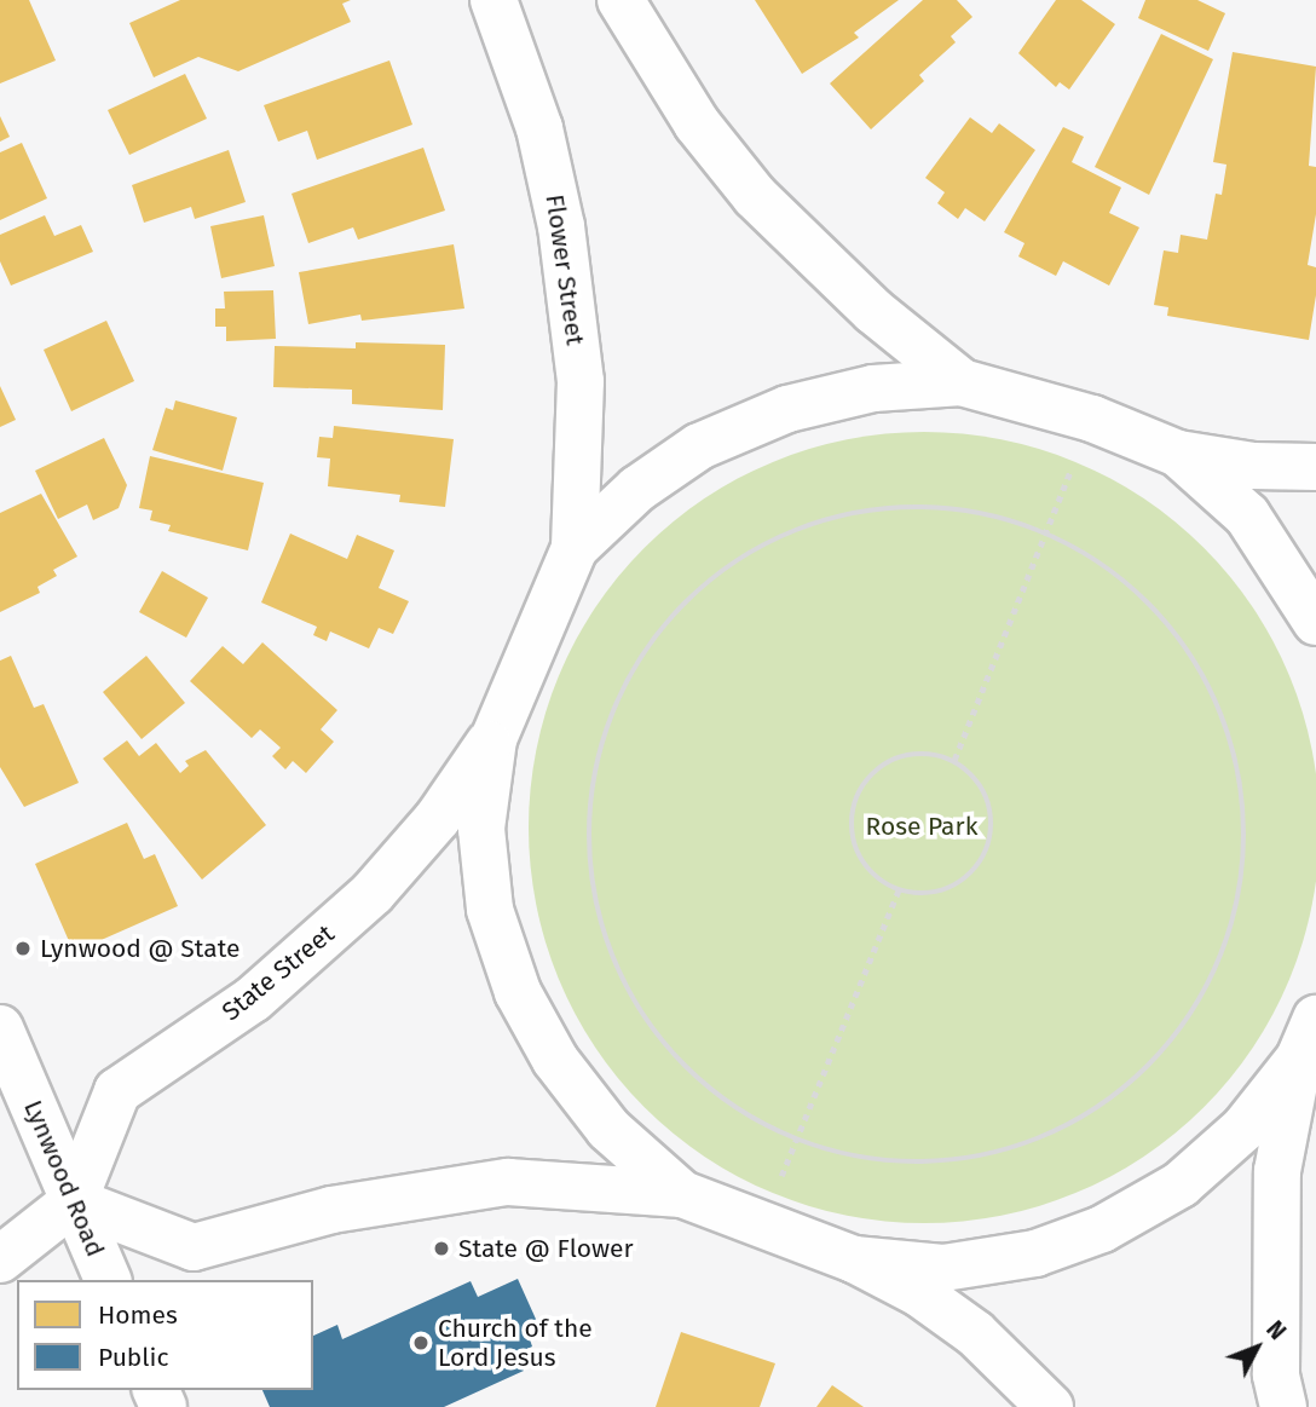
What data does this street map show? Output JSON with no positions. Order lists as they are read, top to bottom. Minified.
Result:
{"streets":{"main road":["Flower Street","State Street","Lynwood Road"]},"crossings":[["State Street","Lynwood Road"]],"parks":["Rose Park"],"places":["Lynwood @ State","State @ Flower","Church of the Lord Jesus"],"legend":["Homes","Public"],"north":"top right"}
